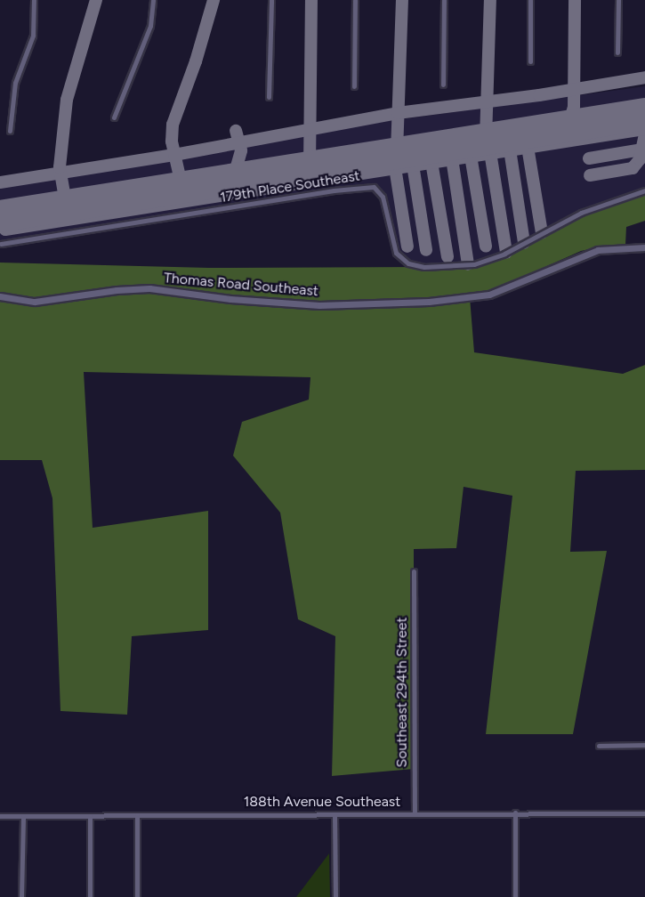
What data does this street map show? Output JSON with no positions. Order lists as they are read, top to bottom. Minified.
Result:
{"streets":{"street":["179th Place Southeast","Thomas Road Southeast","Southeast 294th Street","188th Avenue Southeast"]},"crossings":[["Southeast 294th Street","188th Avenue Southeast"]]}
